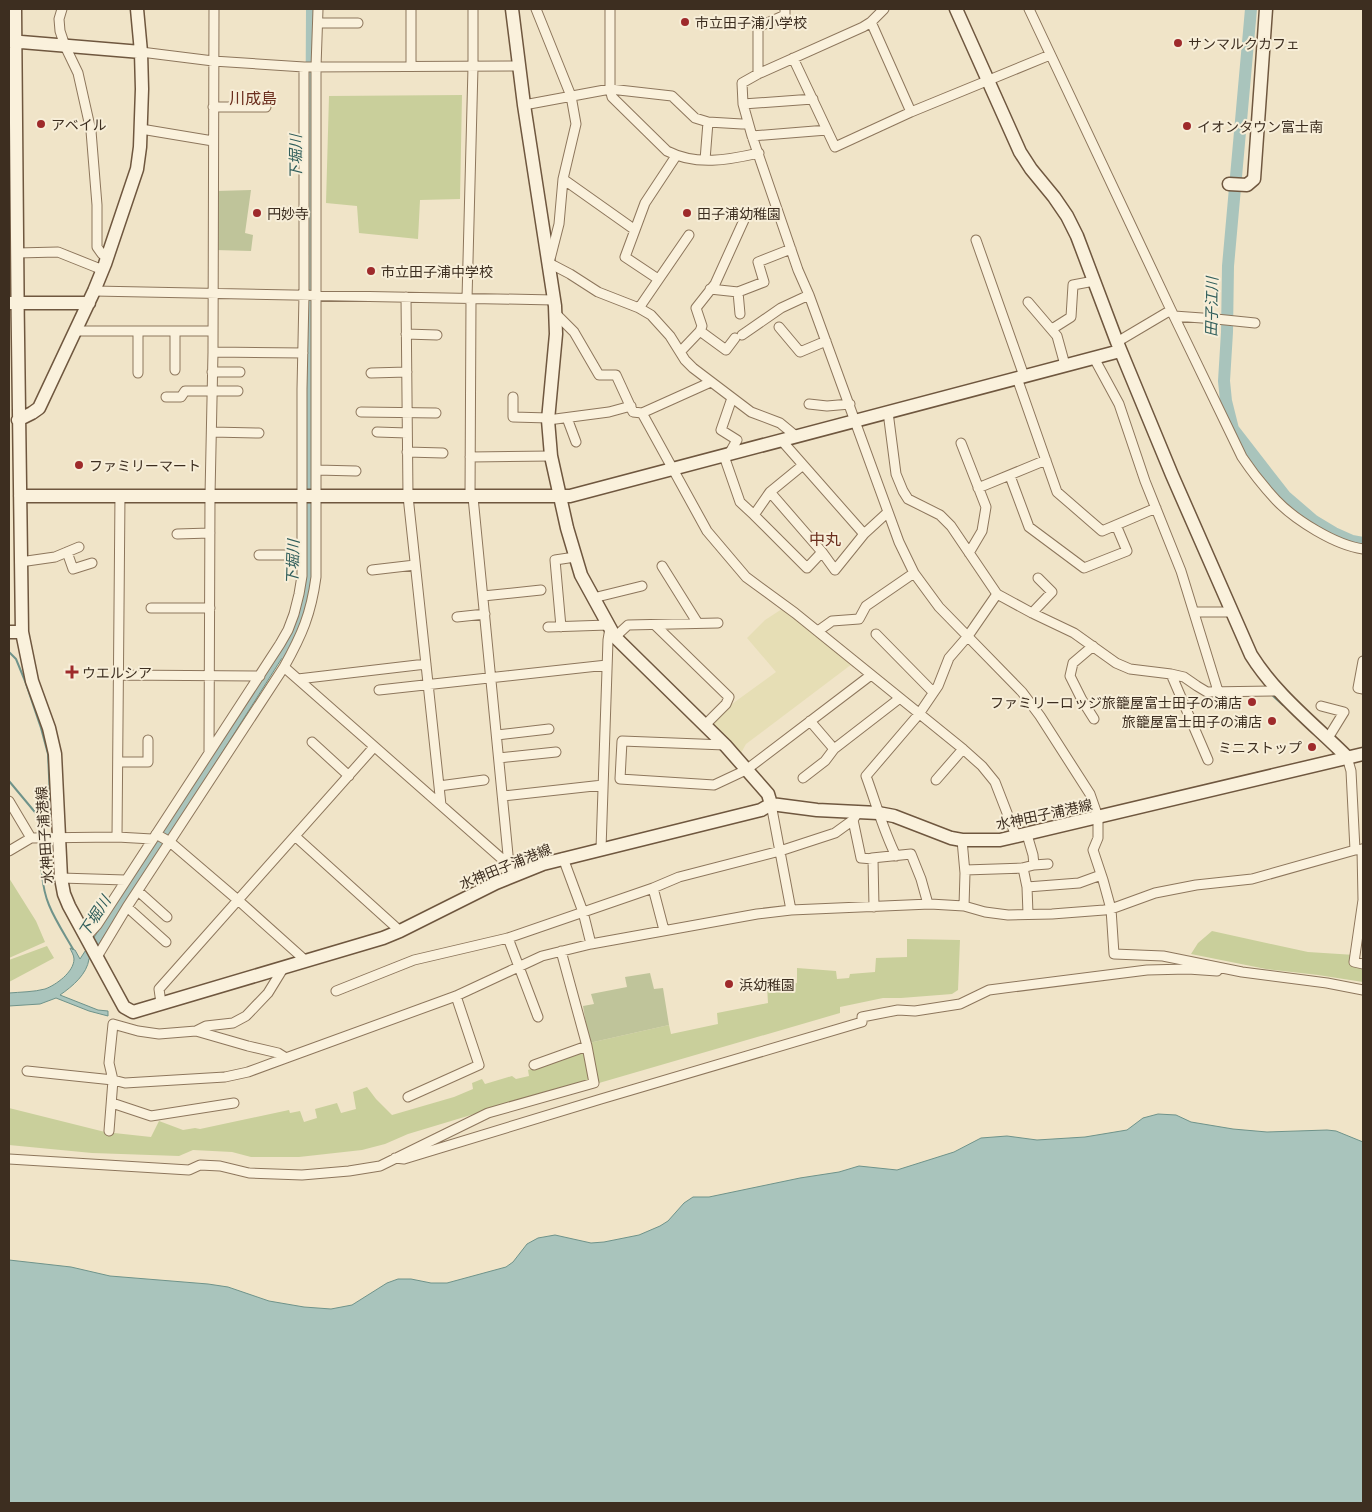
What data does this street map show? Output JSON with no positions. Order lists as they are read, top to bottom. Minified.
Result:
{"streets":{"street":["水神田子浦港線"]},"districts":["川成島","中丸"],"water":["下堀川","田子江川"],"places":{"other":["市立田子浦小学校","サンマルクカフェ","アベイル","イオンタウン富士南","円妙寺","田子浦幼稚園","市立田子浦中学校","ファミリーマート","ファミリーロッジ旅籠屋富士田子の浦店","旅籠屋富士田子の浦店","ミニストップ","浜幼稚園"],"health":["ウエルシア"]}}
